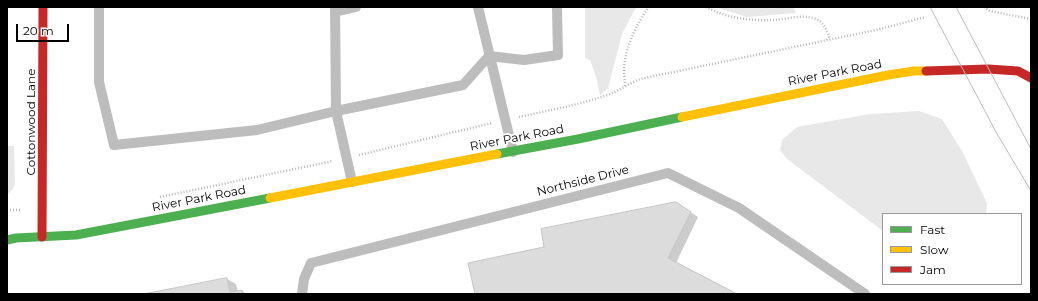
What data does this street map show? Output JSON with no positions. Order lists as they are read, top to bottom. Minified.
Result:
{"streets":{"street":["River Park Road","Cottonwood Lane"],"lane":["Northside Drive"]},"crossings":[["River Park Road","Cottonwood Lane"]],"legend":["Fast","Slow","Jam"],"scale_bar":"20 m"}
